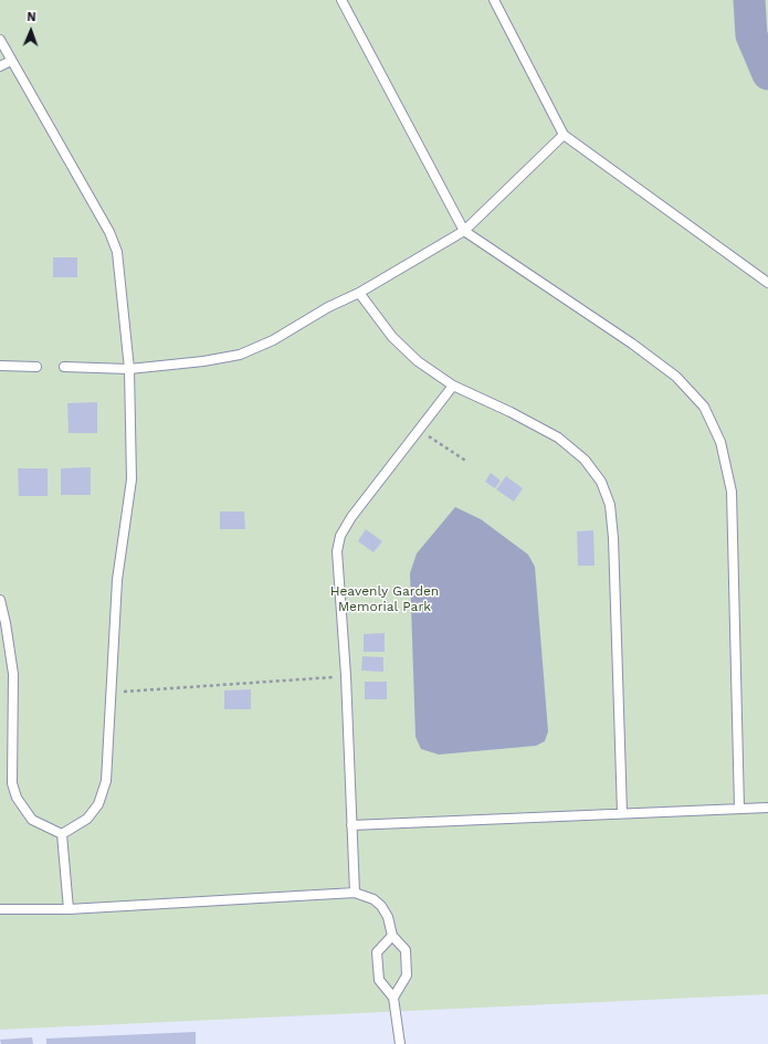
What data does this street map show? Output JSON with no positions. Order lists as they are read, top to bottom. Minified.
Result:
{"parks":["Heavenly Garden Memorial Park"],"north":"top"}
